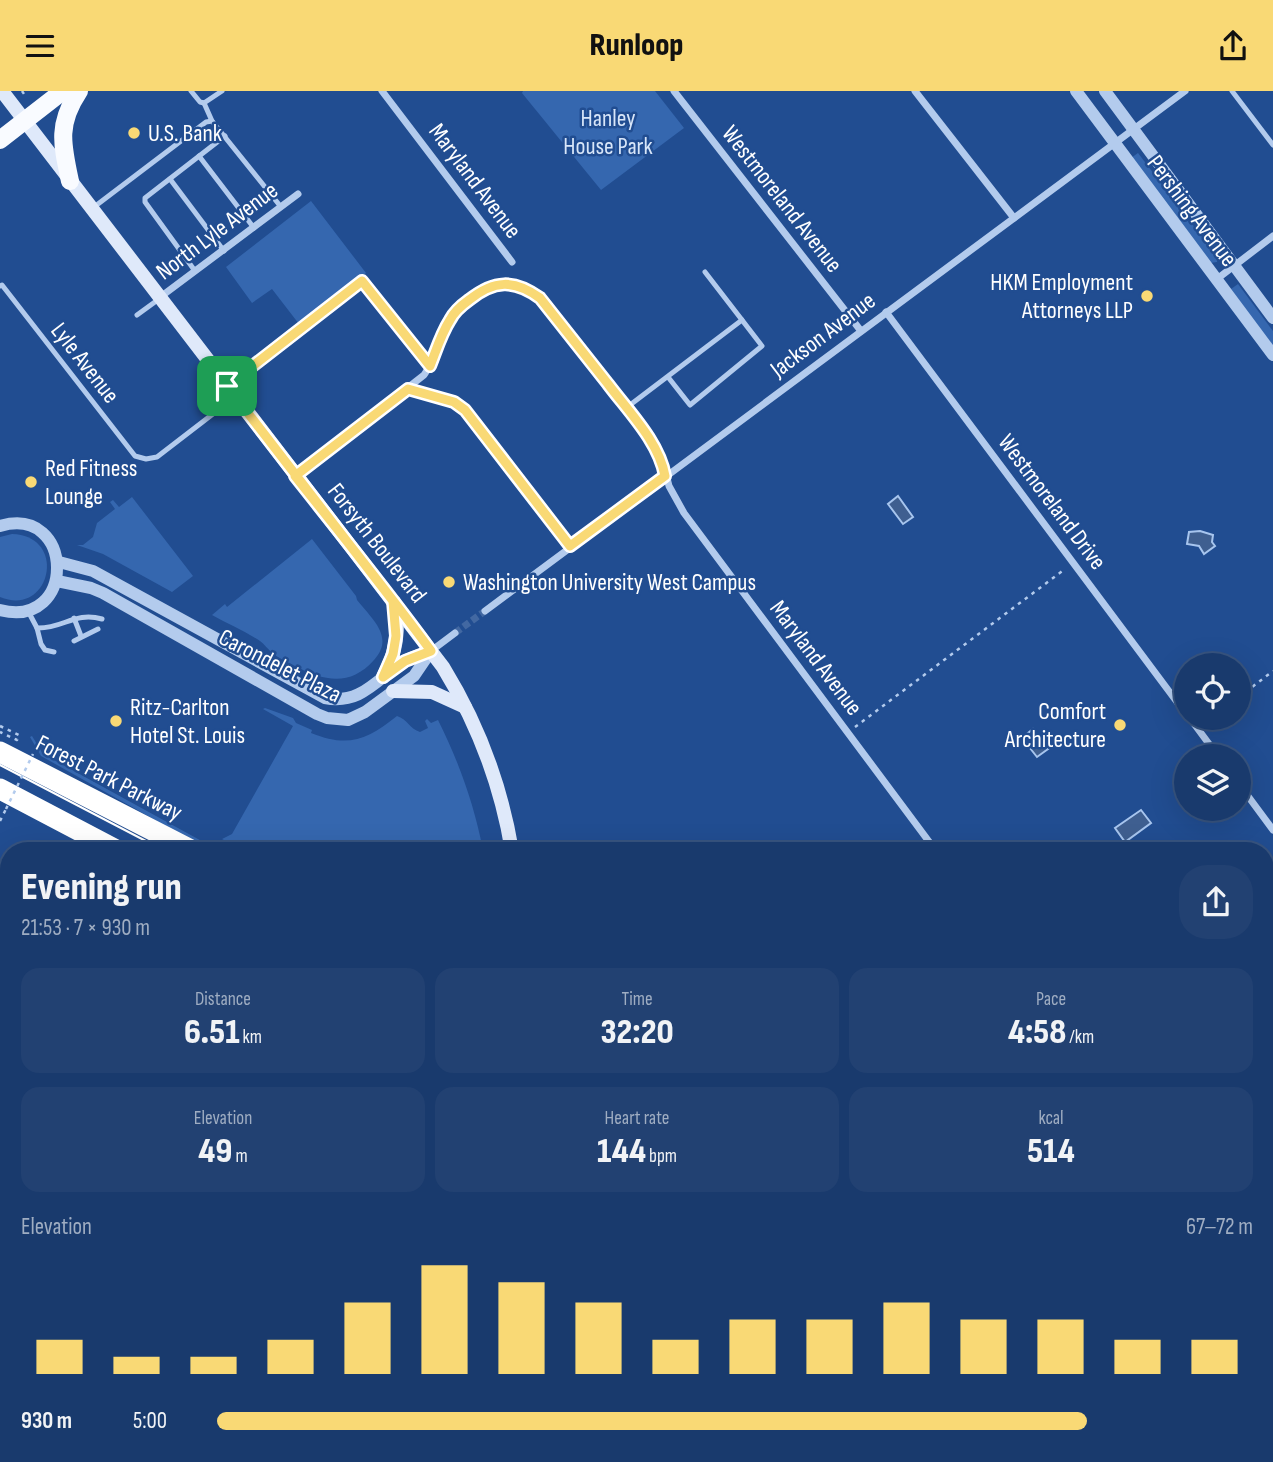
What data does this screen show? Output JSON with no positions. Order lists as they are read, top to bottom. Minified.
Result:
{"streets":{"highway":["Forest Park Parkway"],"main road":["Forsyth Boulevard"],"street":["Maryland Avenue","Westmoreland Avenue","Pershing Avenue","North Lyle Avenue","Jackson Avenue","Westmoreland Drive","Carondelet Plaza"],"lane":["Lyle Avenue"]},"crossings":[["Maryland Avenue","Jackson Avenue"],["Westmoreland Avenue","Jackson Avenue"],["Pershing Avenue","Jackson Avenue"],["North Lyle Avenue","Forsyth Boulevard"],["Jackson Avenue","Westmoreland Drive"],["Lyle Avenue","Forsyth Boulevard"],["Forsyth Boulevard","Carondelet Plaza"]],"parks":["Hanley House Park"],"places":["U.S. Bank","HKM Employment Attorneys LLP","Red Fitness Lounge","Washington University West Campus","Ritz-Carlton Hotel St. Louis","Comfort Architecture"],"page":{"header":"Runloop","heading":["Evening run","21:53 · 7 × 930 m"],"stats":[["Distance","6.51 km"],["Time","32:20"],["Pace","4:58 /km"],["Elevation","49 m"],["Heart rate","144 bpm"],["kcal","514"]],"chart":["Elevation","67–72 m"],"list":[{"name":"930 m","note":"5:00"}]}}
